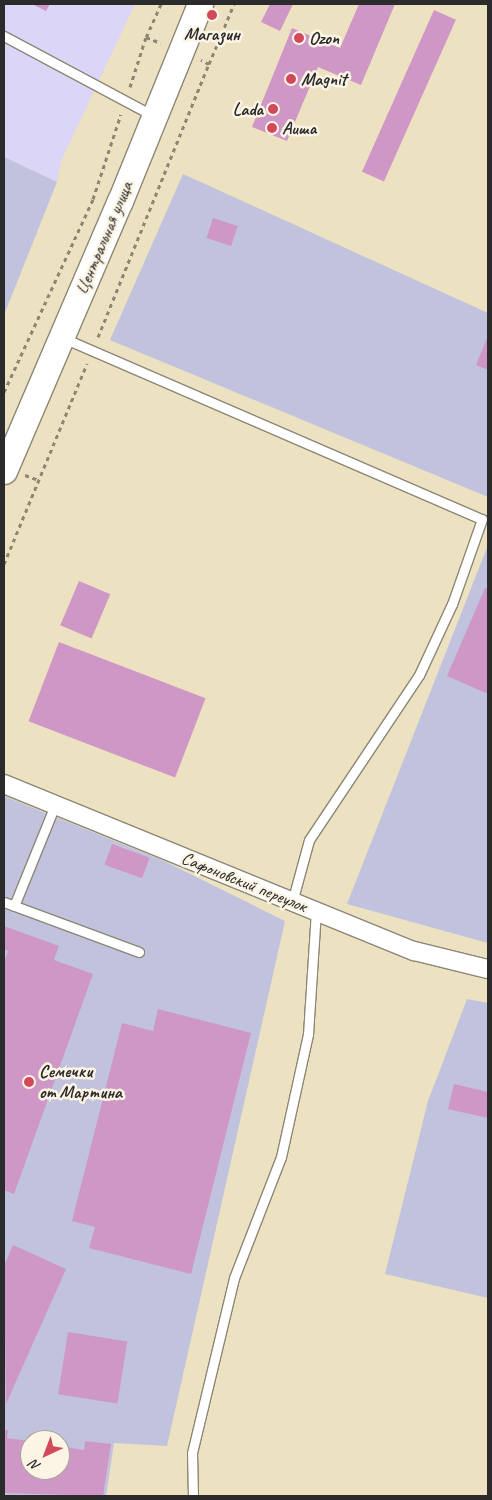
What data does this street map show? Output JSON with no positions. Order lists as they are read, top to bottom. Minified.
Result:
{"streets":{"main road":["Центральная улица"],"street":["Сафоновский переулок"]},"places":["Магазин","Ozon","Magnit","Lada","Аиша","Семечки от Мартина"],"north":"bottom left"}
